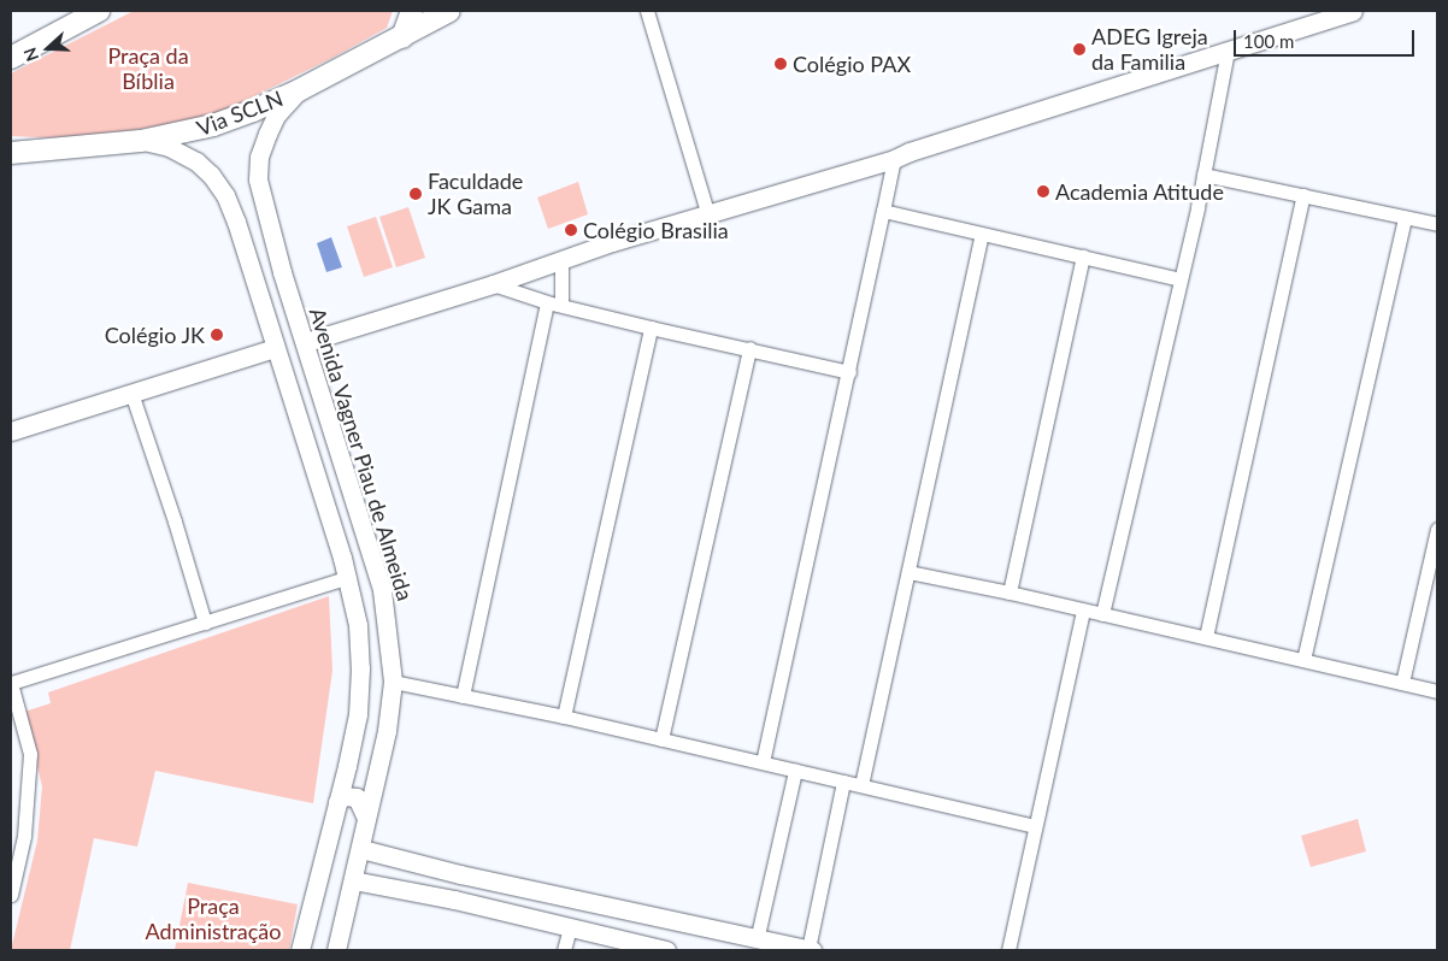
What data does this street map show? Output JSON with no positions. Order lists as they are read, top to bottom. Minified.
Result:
{"streets":{"main road":["Via SCLN","Avenida Vagner Piau de Almeida"]},"crossings":[["Via SCLN","Avenida Vagner Piau de Almeida"]],"parks":["Praça da Bíblia","Praça Administração"],"places":["ADEG Igreja da Familia","Colégio PAX","Academia Atitude","Faculdade JK Gama","Colégio Brasilia","Colégio JK"],"scale_bar":"100 m","north":"left"}
